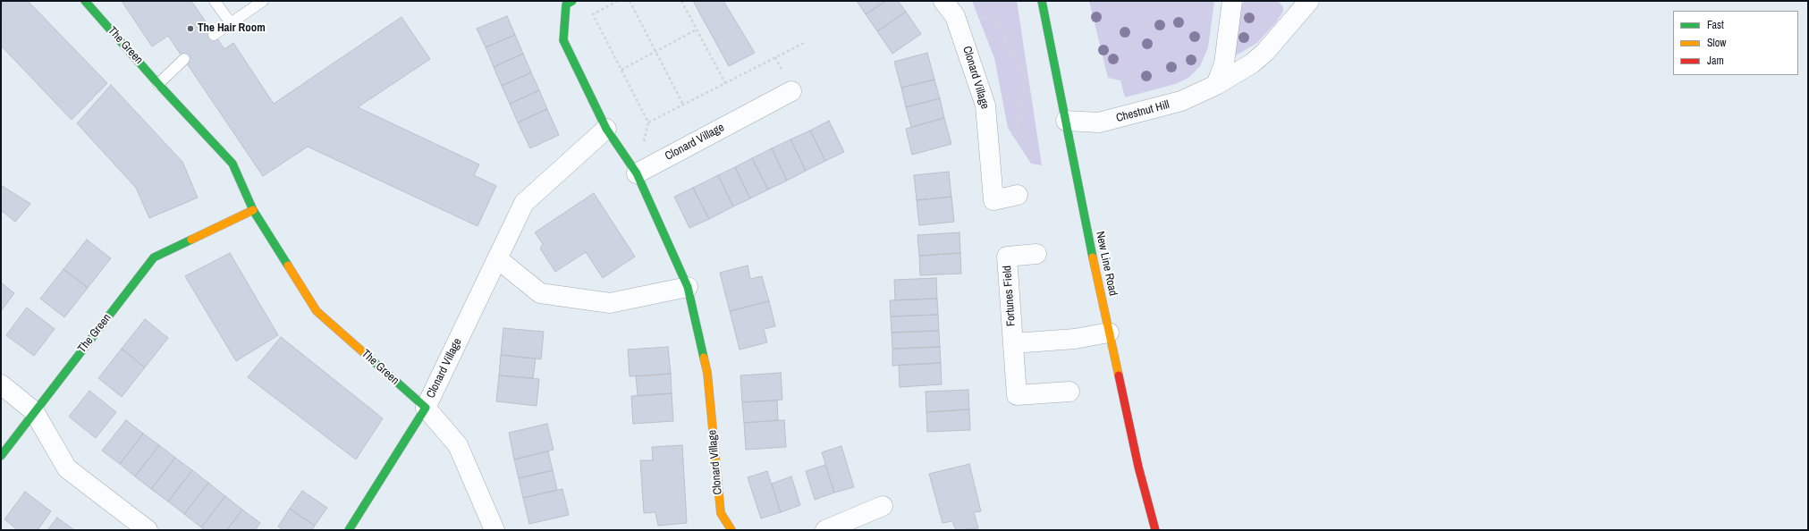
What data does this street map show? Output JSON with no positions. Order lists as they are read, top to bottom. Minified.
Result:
{"streets":{"street":["The Green","Clonard Village","Chestnut Hill","New Line Road","Fortunes Field"]},"crossings":[["The Green","Clonard Village"],["Chestnut Hill","New Line Road"],["New Line Road","Fortunes Field"]],"places":["The Hair Room"],"legend":["Fast","Slow","Jam"]}
